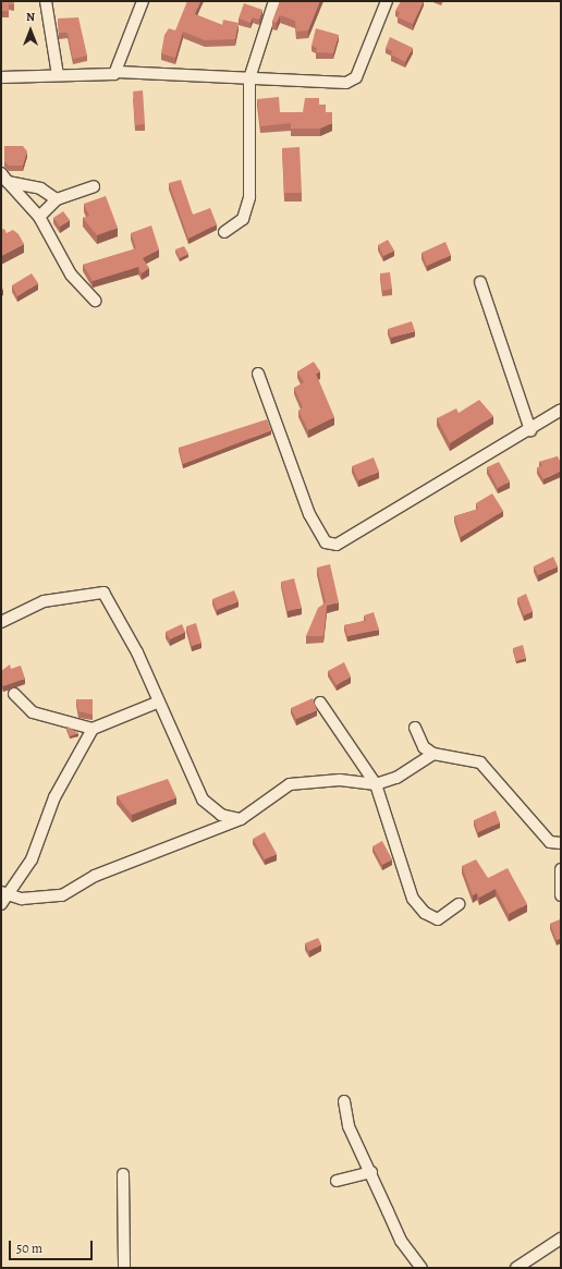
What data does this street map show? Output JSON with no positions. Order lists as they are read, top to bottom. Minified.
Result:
{"scale_bar":"50 m","north":"top"}
